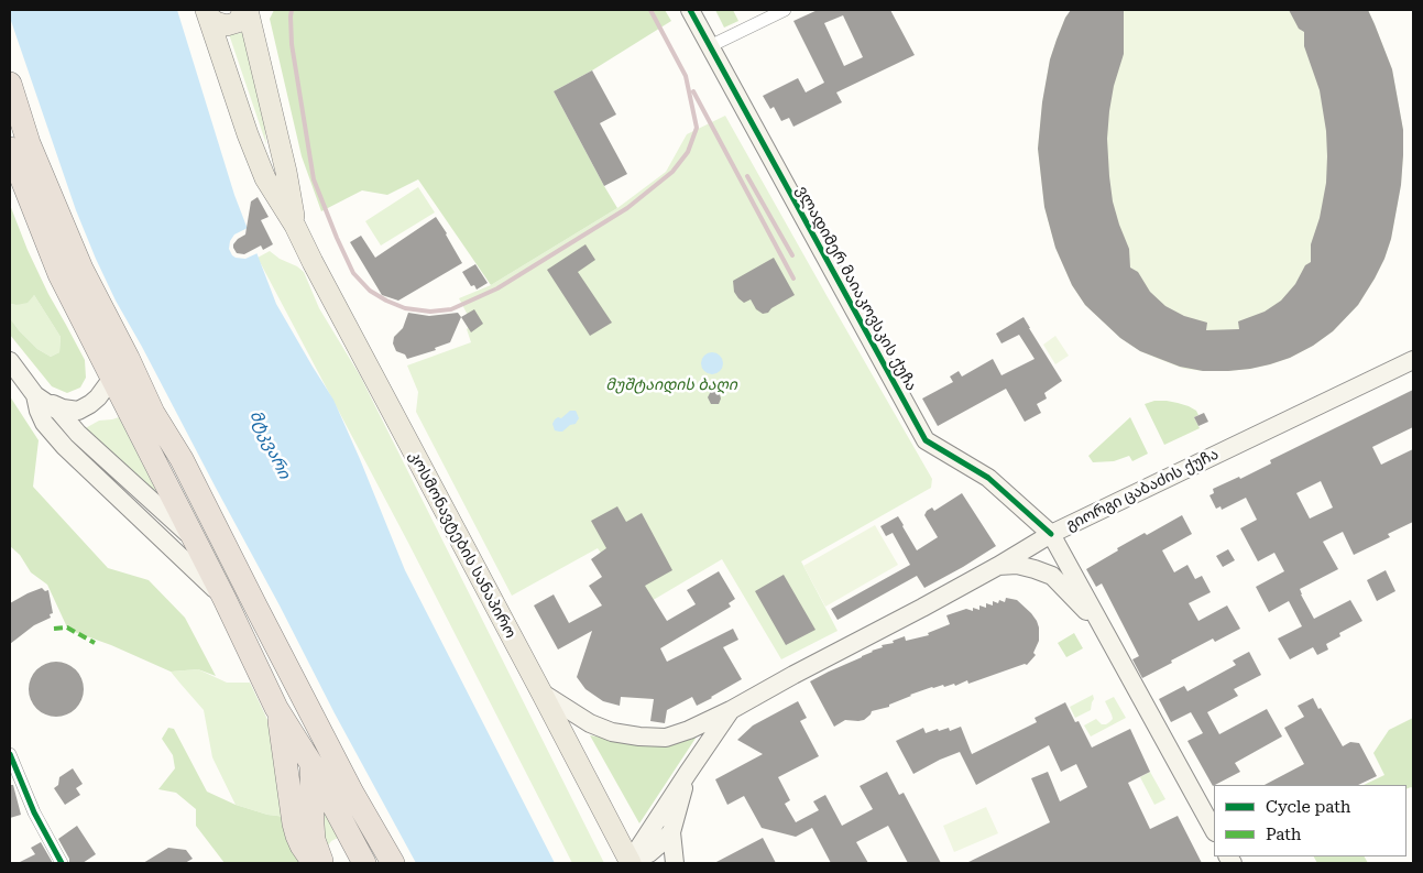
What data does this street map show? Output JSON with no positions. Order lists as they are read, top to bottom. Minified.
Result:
{"streets":{"main road":["ვლადიმერ მაიაკოვსკის ქუჩა","გიორგი ცაბაძის ქუჩა","კოსმონავტების სანაპირო"]},"crossings":[["ვლადიმერ მაიაკოვსკის ქუჩა","გიორგი ცაბაძის ქუჩა"],["გიორგი ცაბაძის ქუჩა","კოსმონავტების სანაპირო"]],"water":["მტკვარი"],"parks":["მუშტაიდის ბაღი"],"legend":["Cycle path","Path"]}
